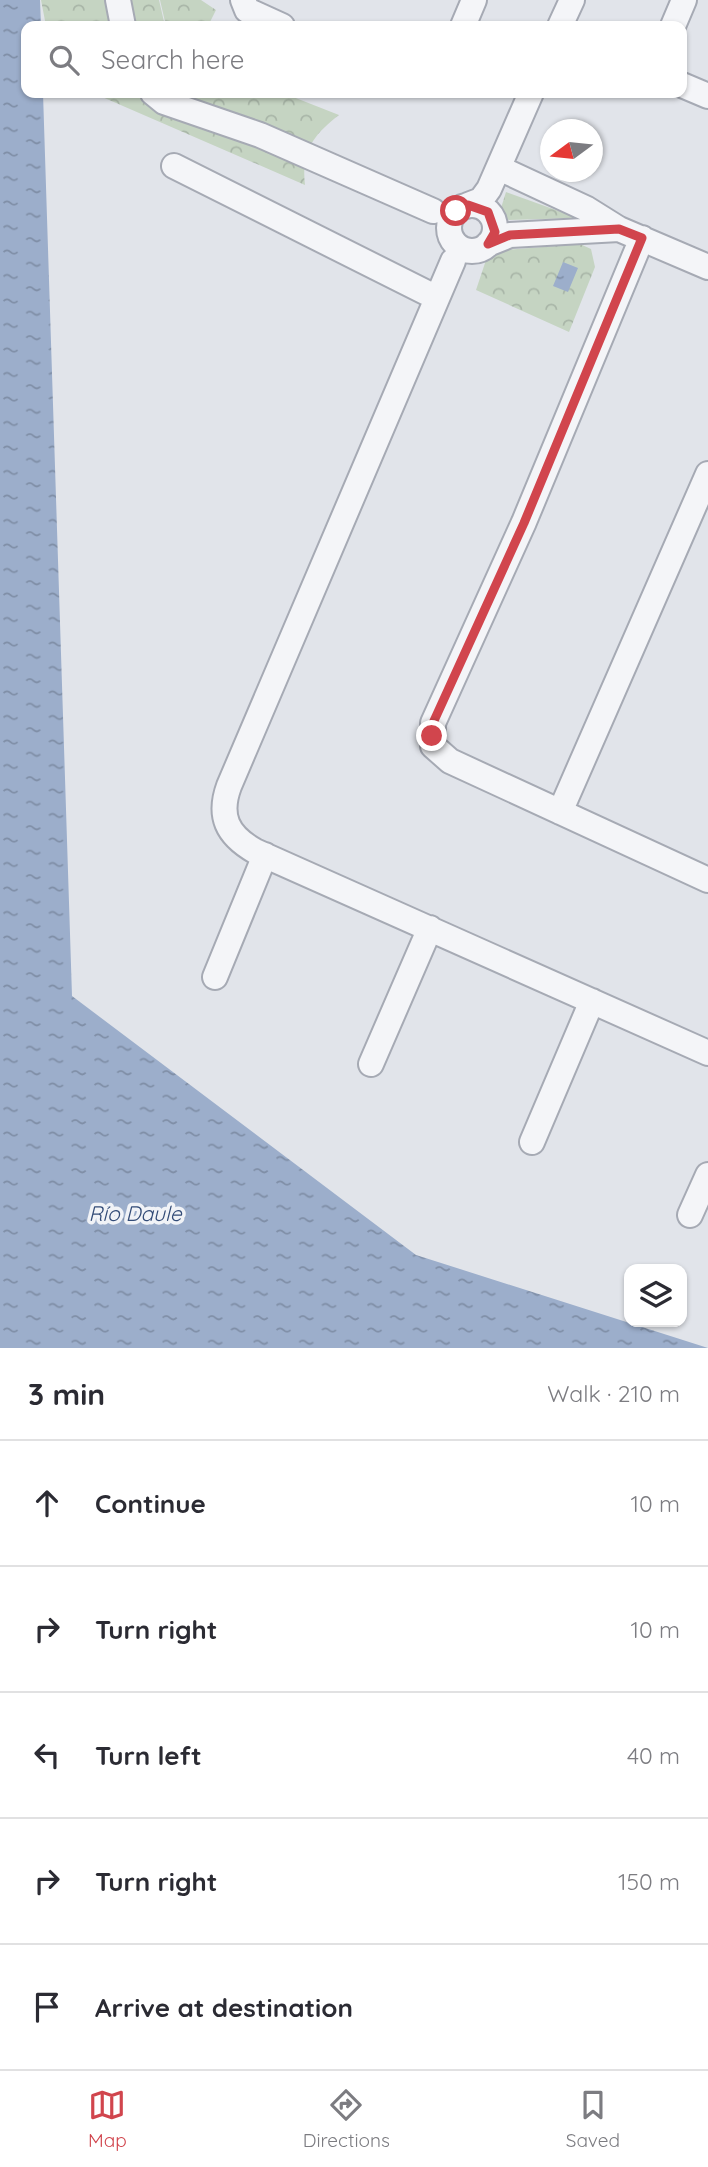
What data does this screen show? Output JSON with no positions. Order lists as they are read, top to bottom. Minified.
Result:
{"water":["Río Daule"],"north":"left","page":{"search":"Search here","heading":["3 min","Walk · 210 m"],"list":[["Continue","10 m"],["Turn right","10 m"],["Turn left","40 m"],["Turn right","150 m"],"Arrive at destination"],"nav":["Map","Directions","Saved"]}}
